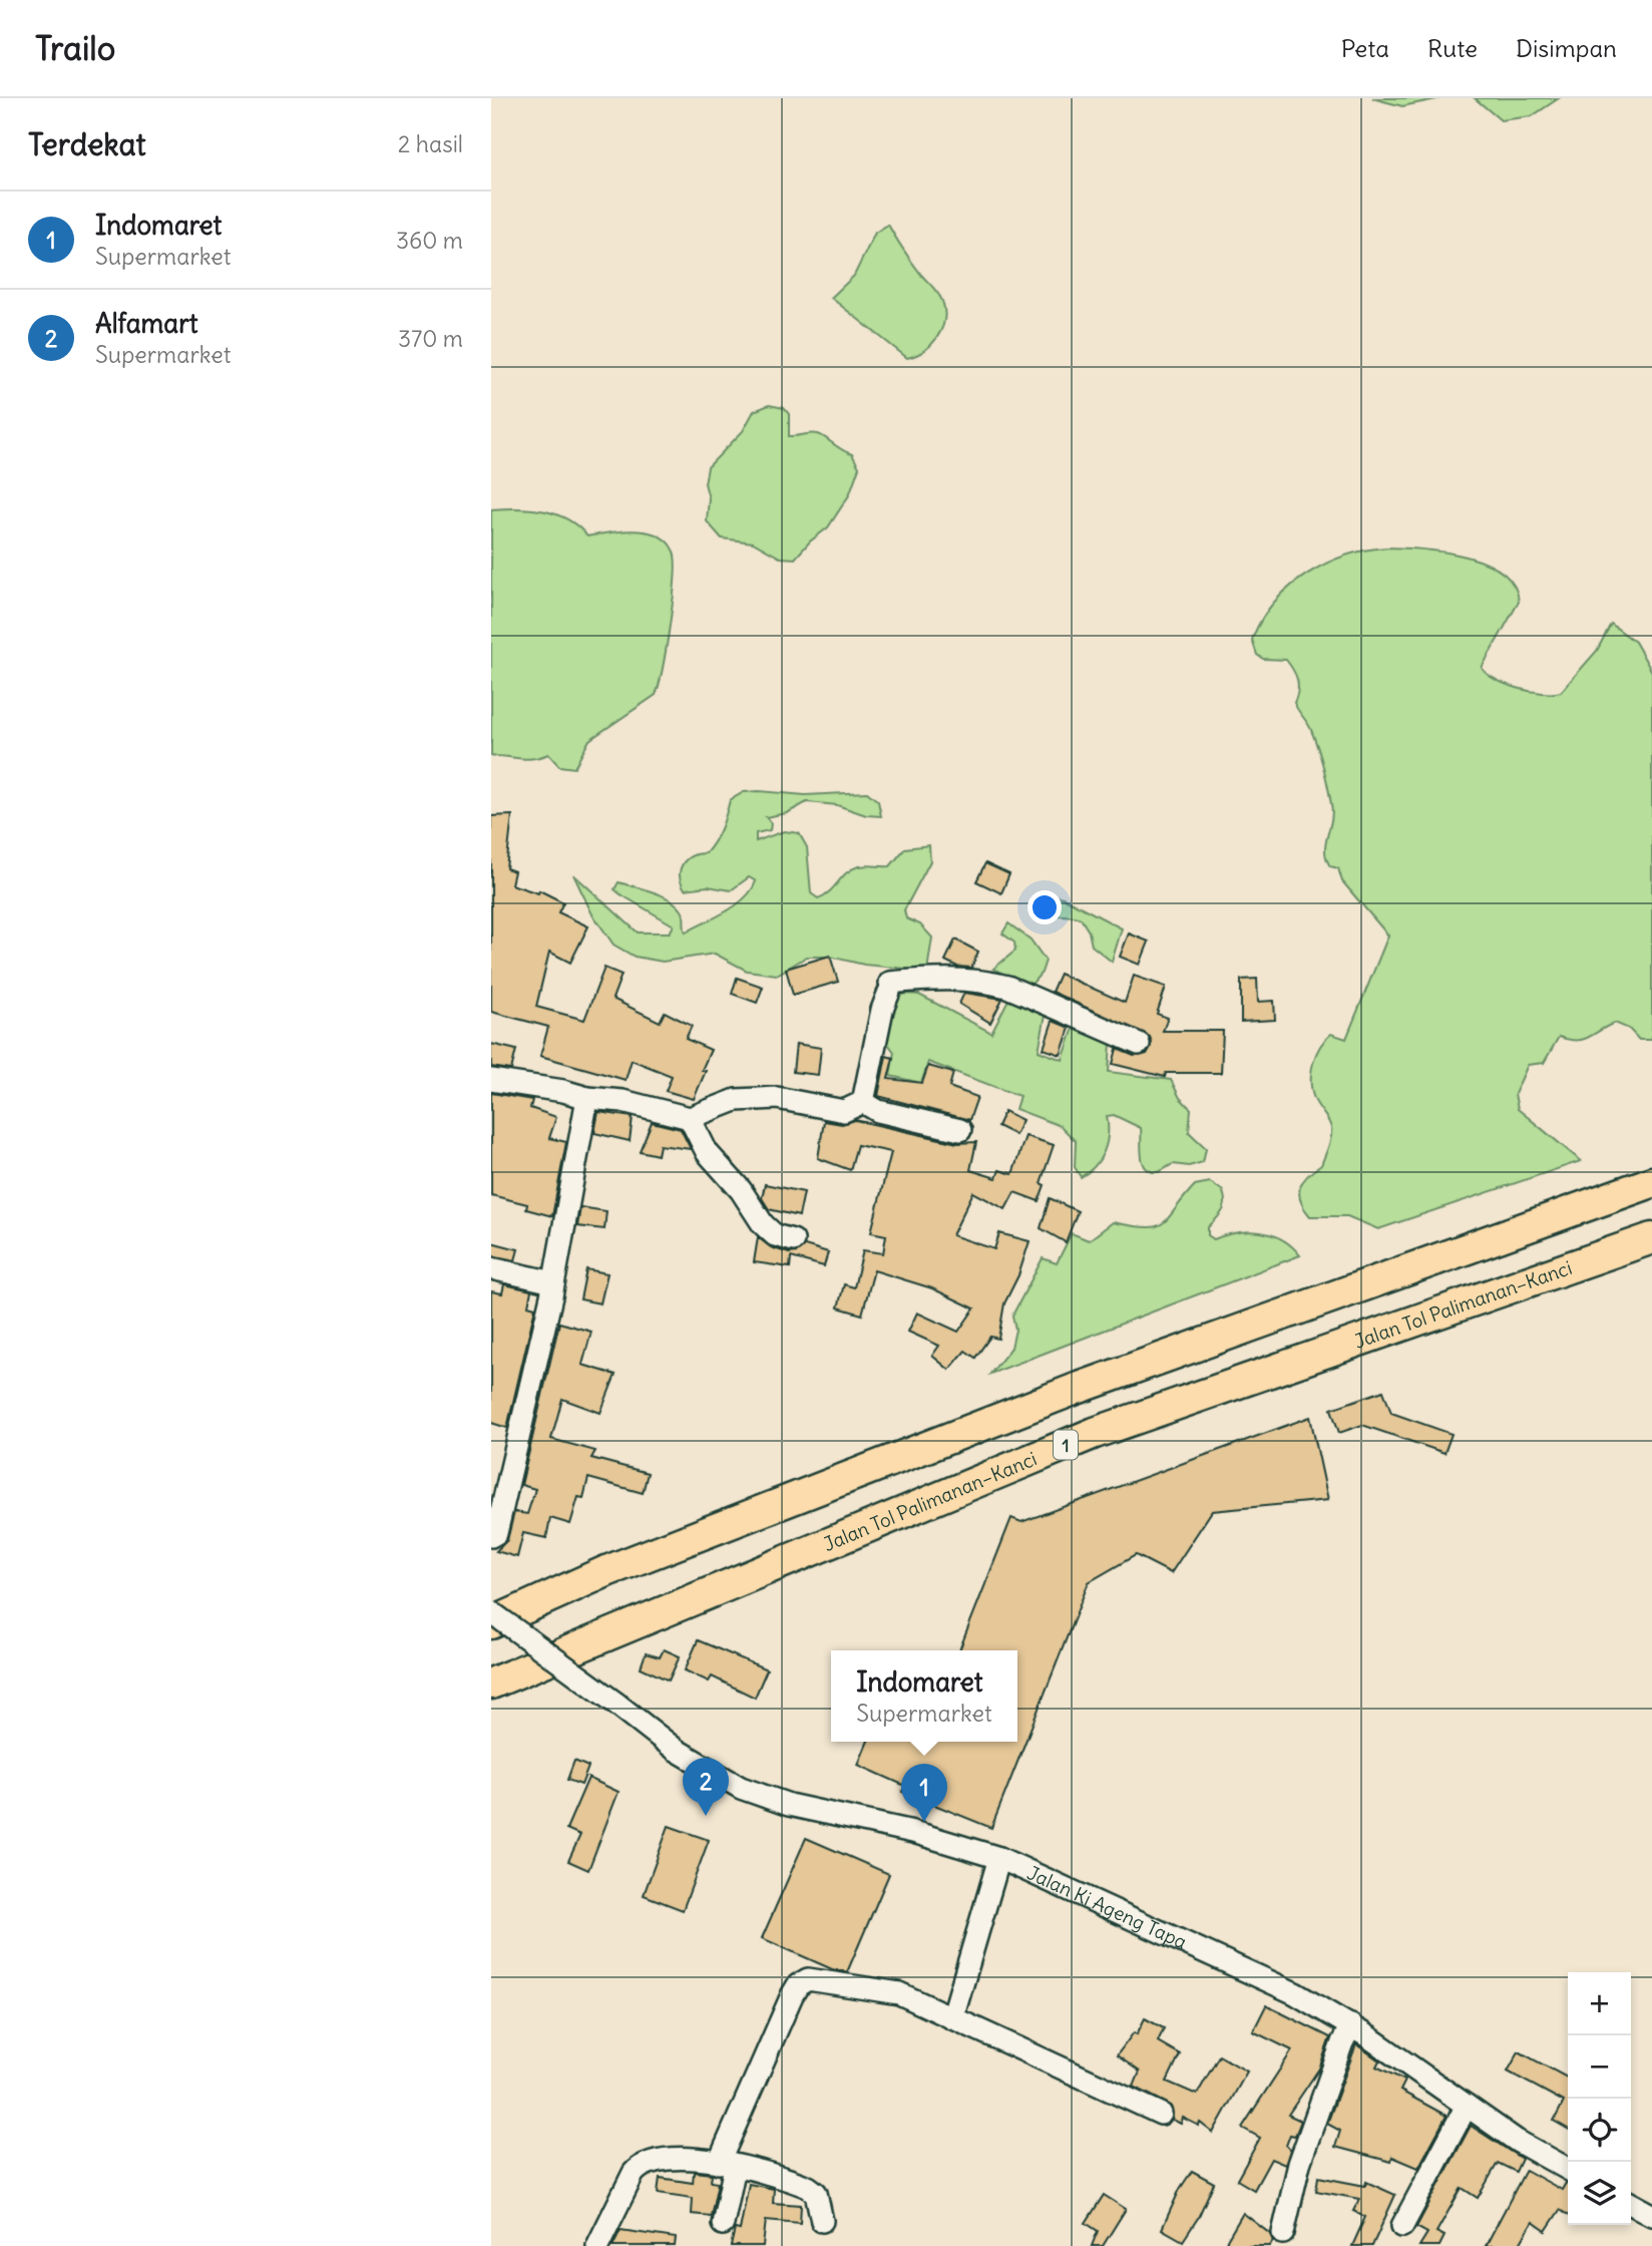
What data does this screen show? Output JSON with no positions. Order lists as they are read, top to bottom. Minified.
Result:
{"streets":{"highway":["Jalan Tol Palimanan–Kanci","1"],"street":["Jalan Ki Ageng Tapa"]},"page":{"header":"Trailo","nav":["Peta","Rute","Disimpan"],"heading":["Terdekat","2 hasil"],"list":[{"mark":"1","name":"Indomaret","note":"Supermarket","value":"360 m"},{"mark":"2","name":"Alfamart","note":"Supermarket","value":"370 m"}],"popup":["Indomaret","Supermarket"],"pins":["2","1"],"map_buttons":["+","−"]}}
